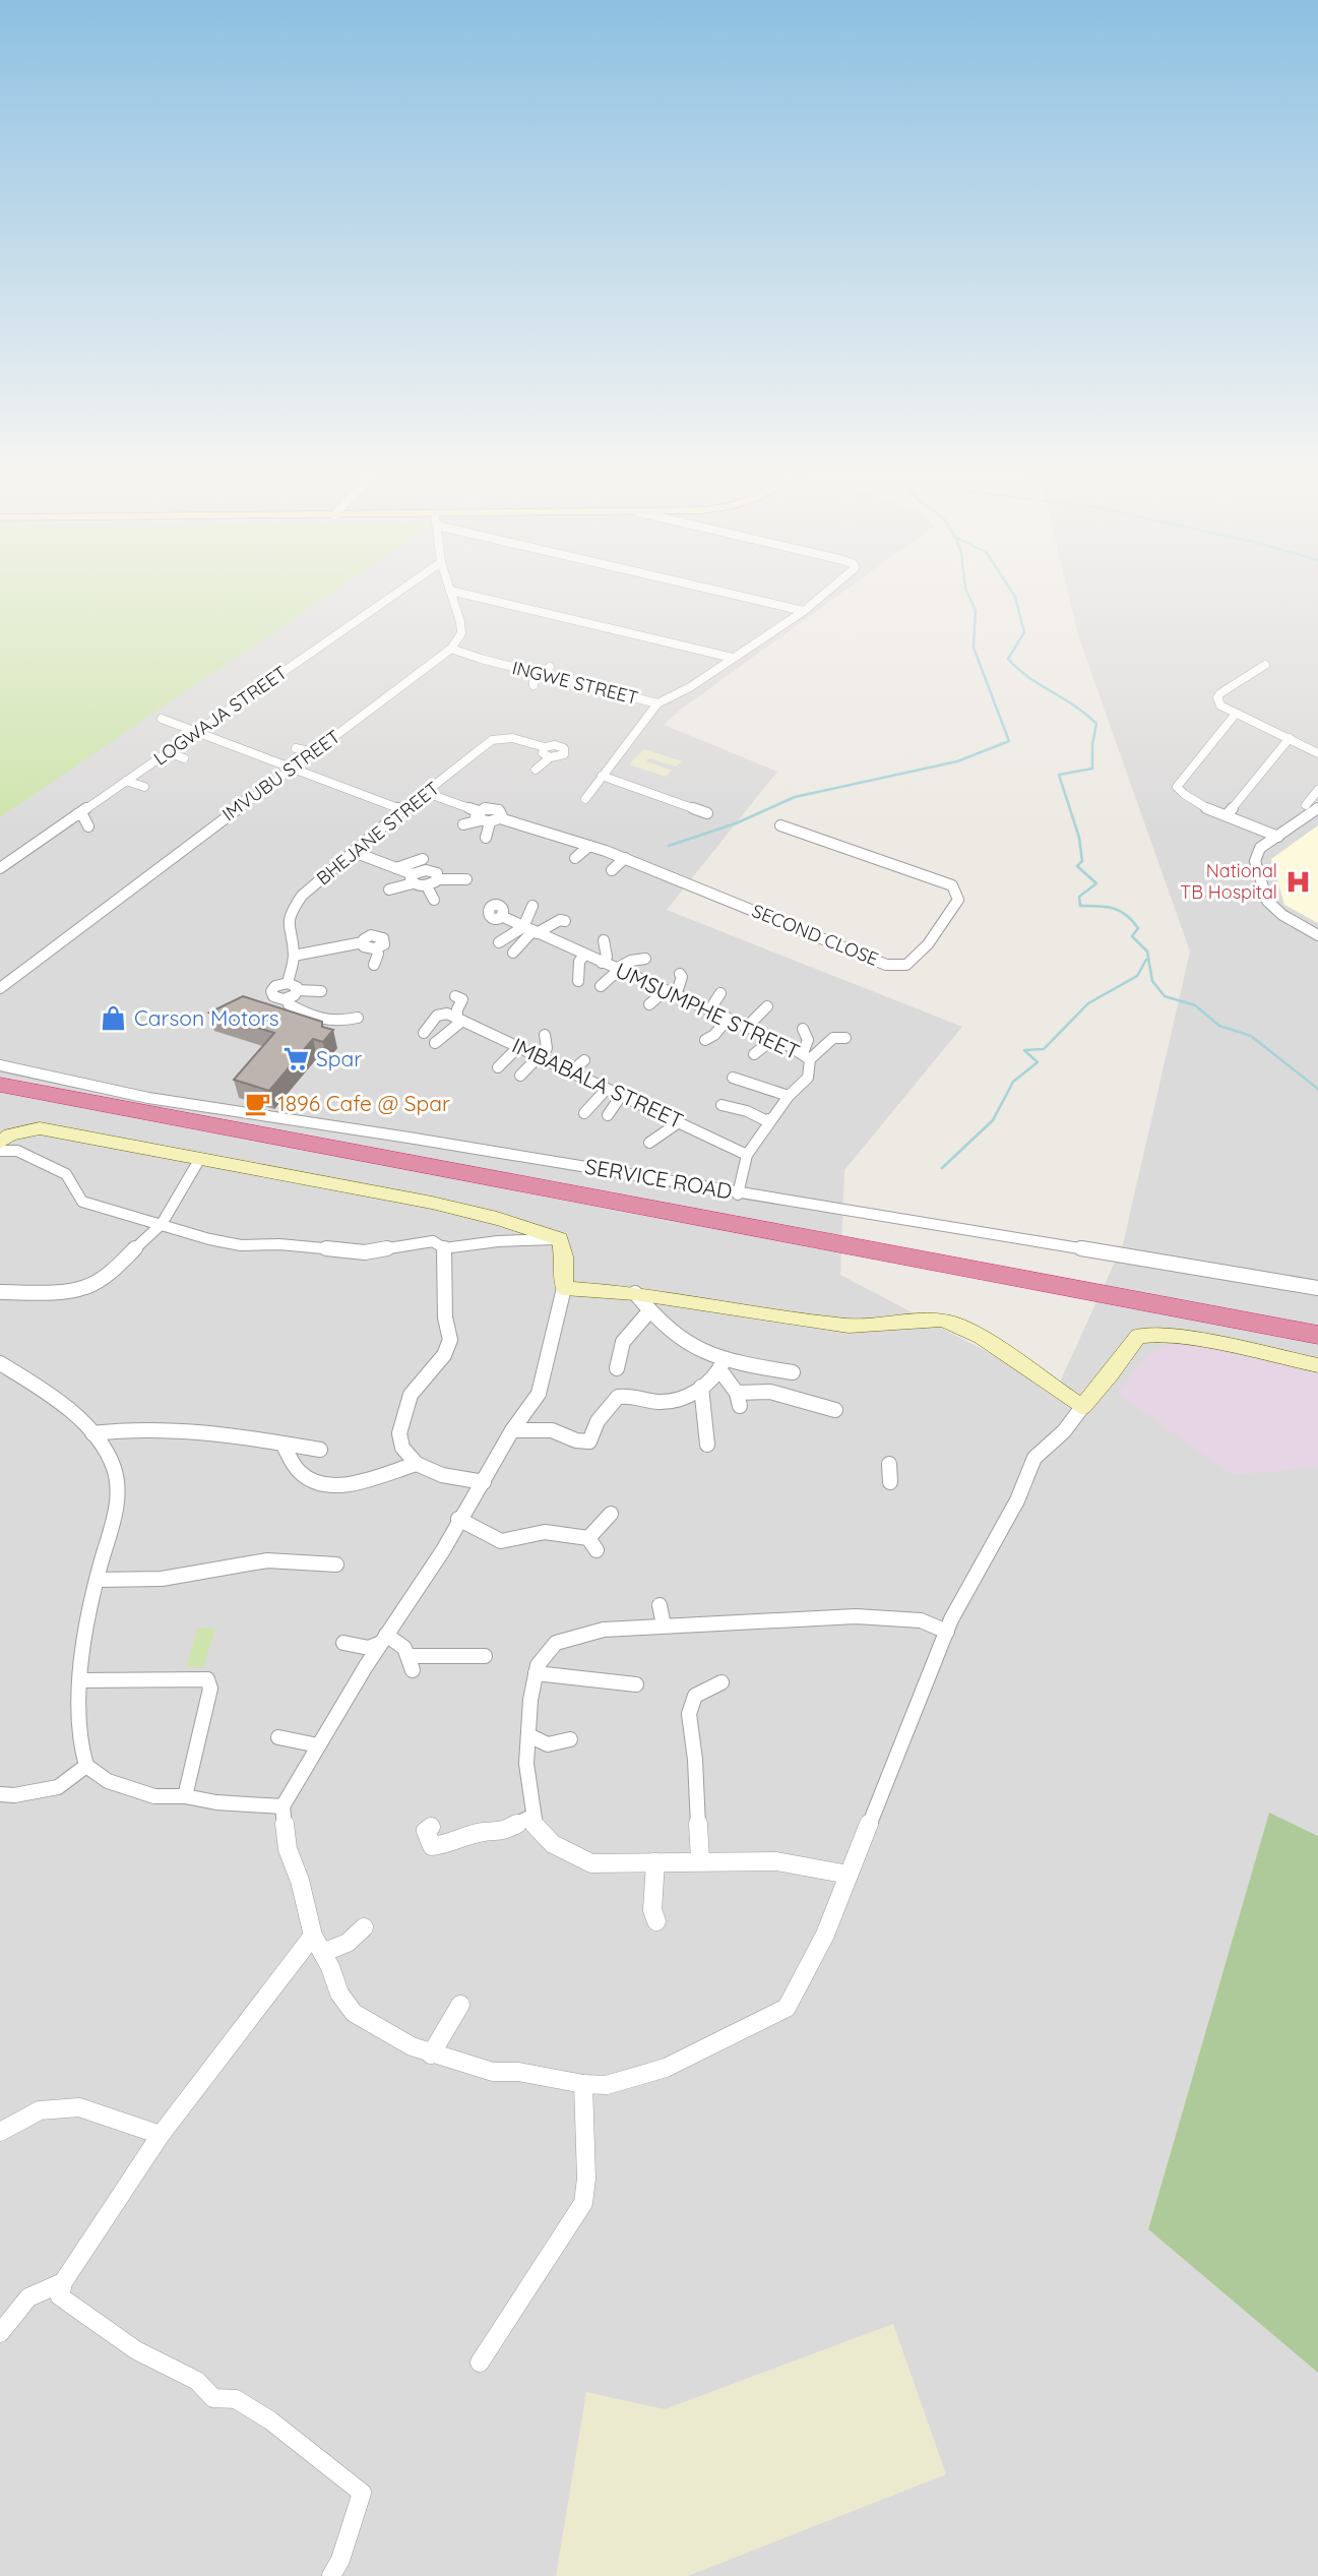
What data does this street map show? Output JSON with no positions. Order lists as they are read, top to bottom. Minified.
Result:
{"streets":{"street":["INGWE STREET","LOGWAJA STREET","IMVUBU STREET","BHEJANE STREET","SECOND CLOSE","UMSUMPHE STREET","IMBABALA STREET","SERVICE ROAD"]},"crossings":[["INGWE STREET","IMVUBU STREET"],["BHEJANE STREET","SECOND CLOSE"],["UMSUMPHE STREET","IMBABALA STREET"],["UMSUMPHE STREET","SERVICE ROAD"]],"places":{"hospital":["National TB Hospital"],"shop":["Carson Motors"],"supermarket":["Spar"],"cafe":["1896 Cafe @ Spar"]}}
